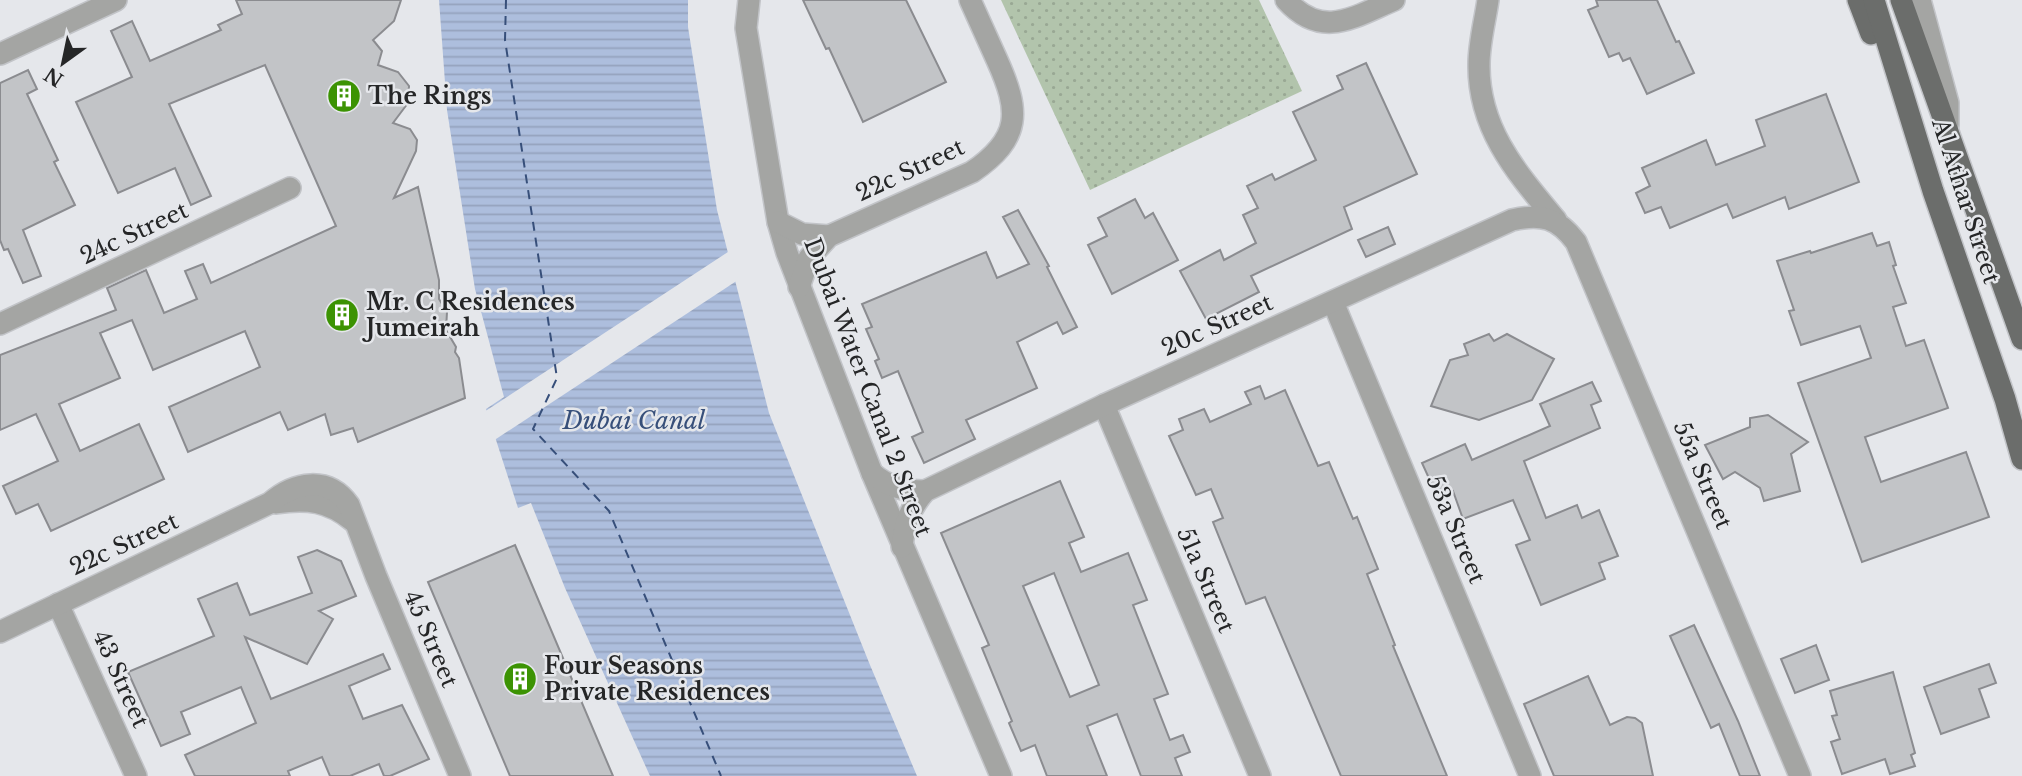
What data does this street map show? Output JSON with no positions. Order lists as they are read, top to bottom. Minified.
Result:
{"streets":{"main road":["Al Athar Street"],"street":["22c Street","24c Street","20c Street","Dubai Water Canal 2 Street","55a Street","53a Street","51a Street","45 Street","43 Street"]},"crossings":[["22c Street","Dubai Water Canal 2 Street"],["22c Street","45 Street"],["22c Street","43 Street"],["20c Street","55a Street"],["20c Street","53a Street"],["20c Street","51a Street"]],"water":["Dubai Canal"],"places":{"building":["The Rings","Mr. C Residences Jumeirah","Four Seasons Private Residences"]},"north":"bottom left"}
